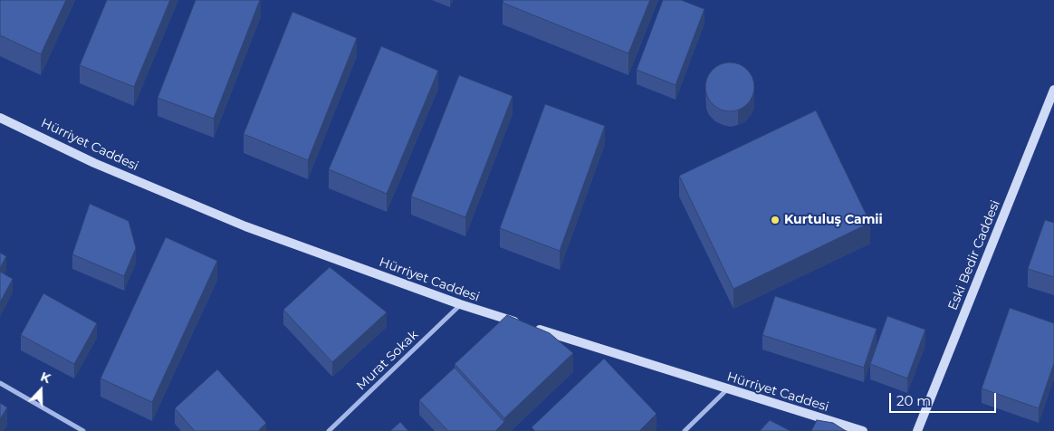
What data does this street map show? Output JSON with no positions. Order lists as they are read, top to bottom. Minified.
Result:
{"streets":{"street":["Hürriyet Caddesi","Eski Bedir Caddesi","Murat Sokak"]},"crossings":[["Hürriyet Caddesi","Murat Sokak"]],"places":["Kurtuluş Camii"],"scale_bar":"20 m","north":"top"}
